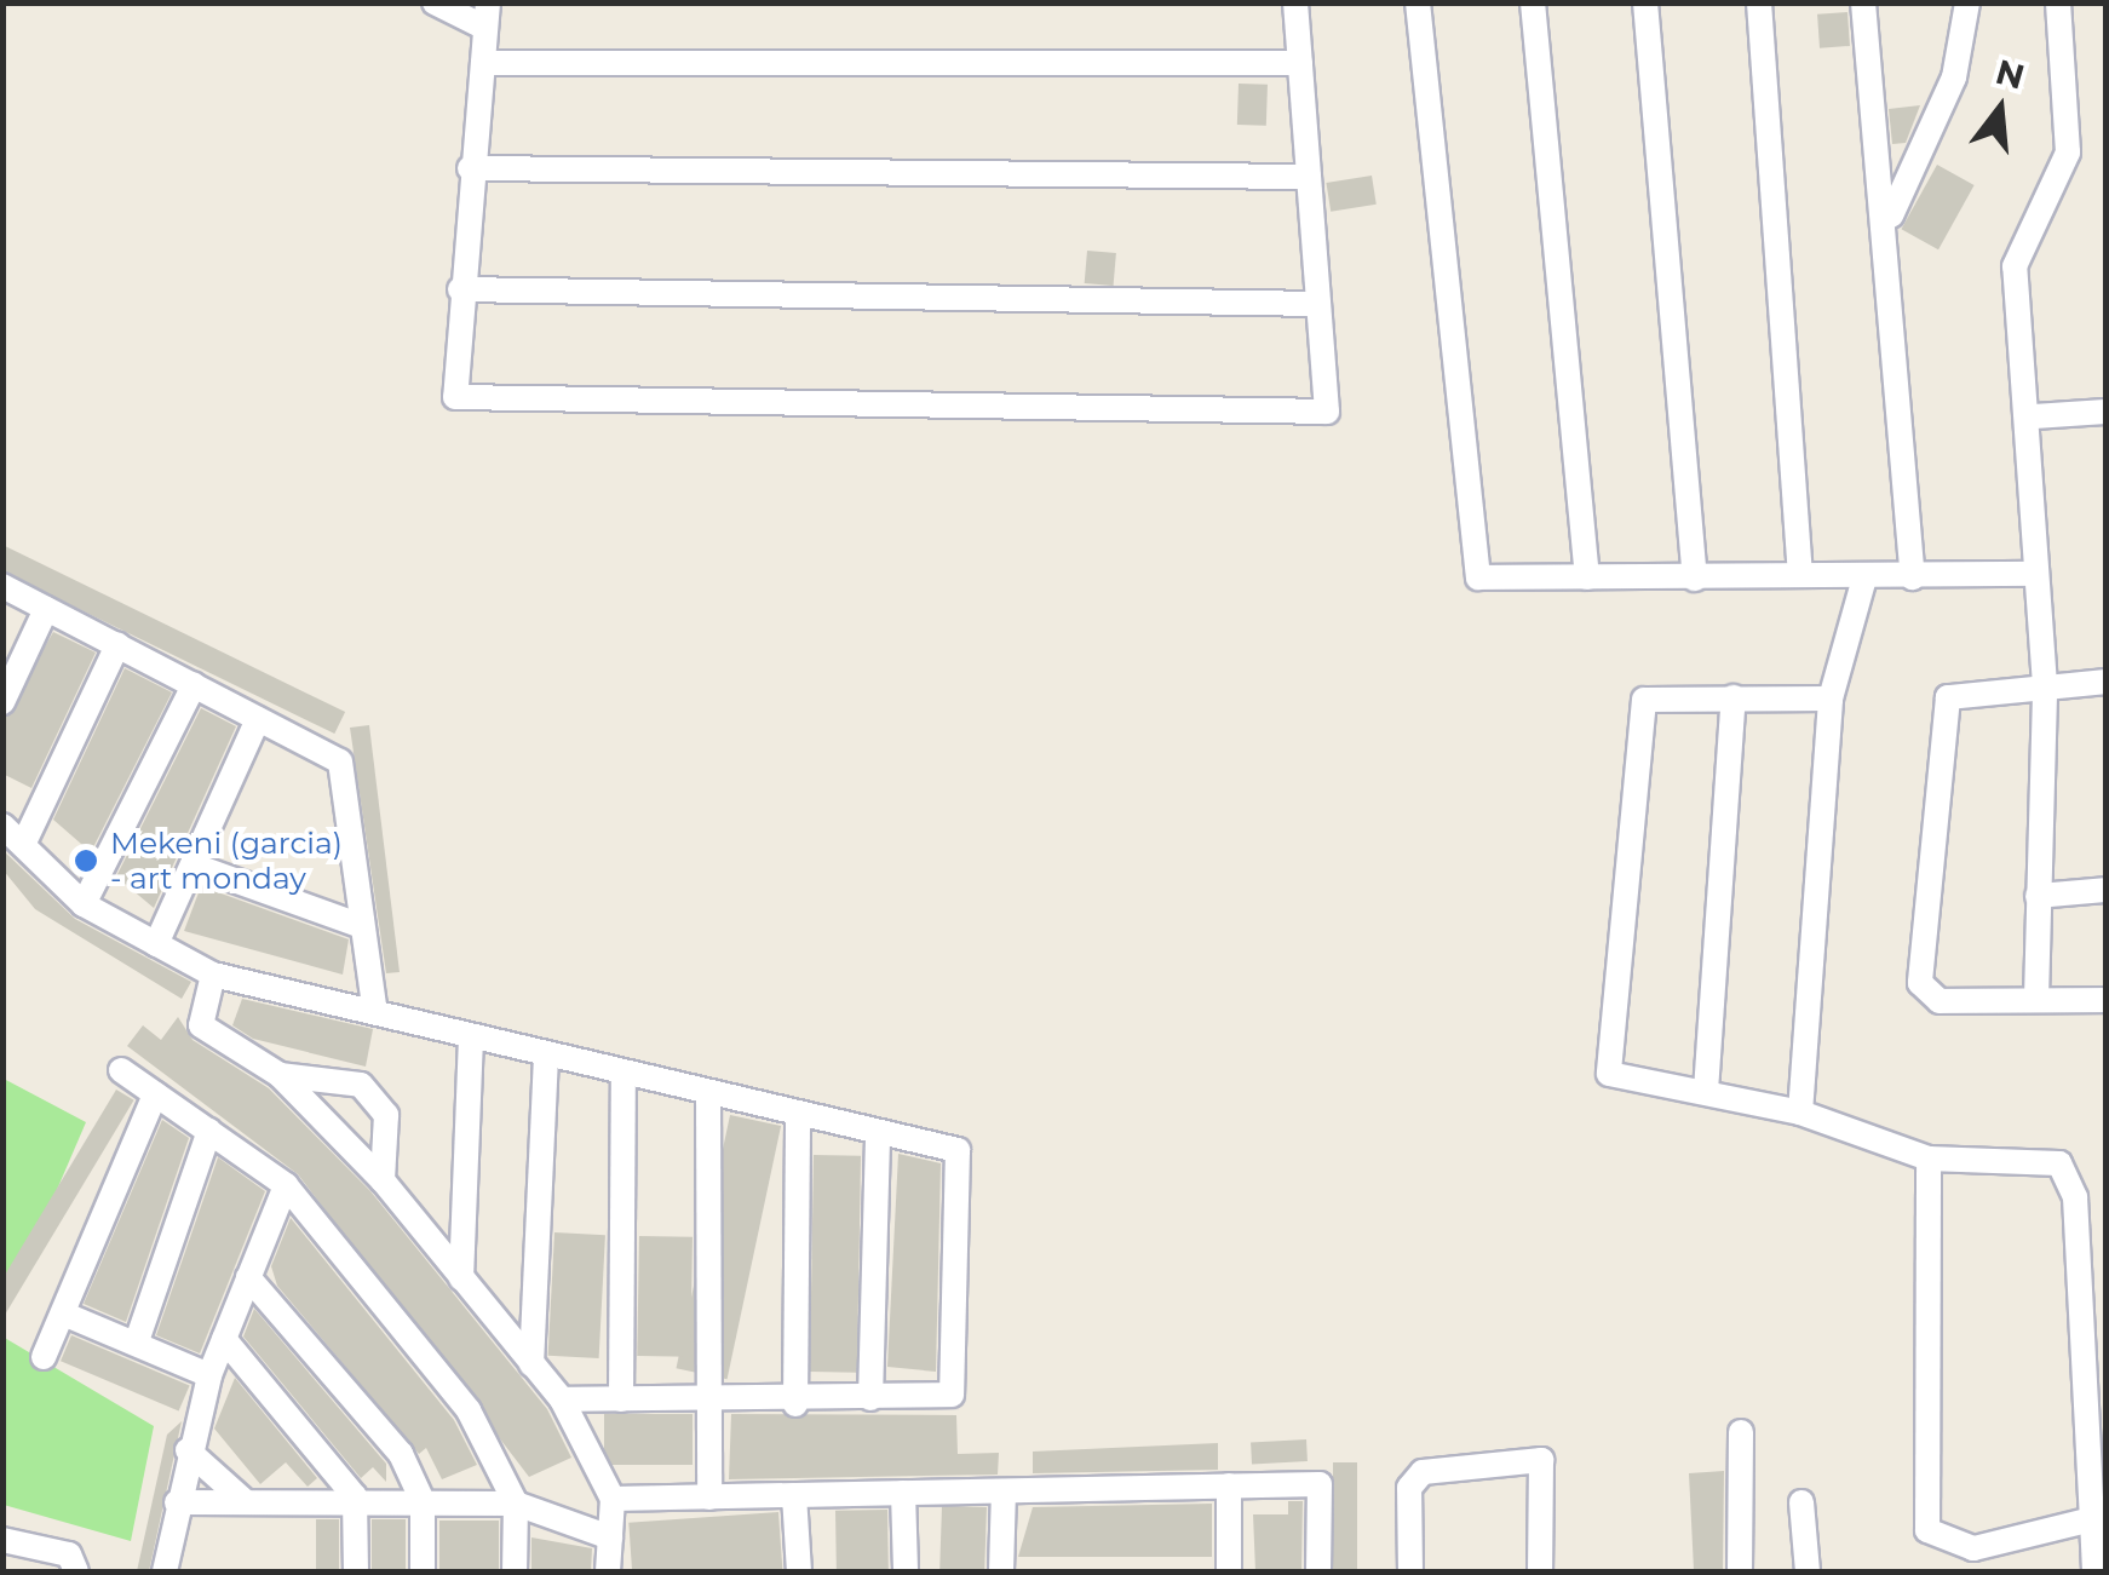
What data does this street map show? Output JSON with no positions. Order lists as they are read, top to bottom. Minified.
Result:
{"places":["Mekeni (garcia) - art monday"],"north":"top"}
